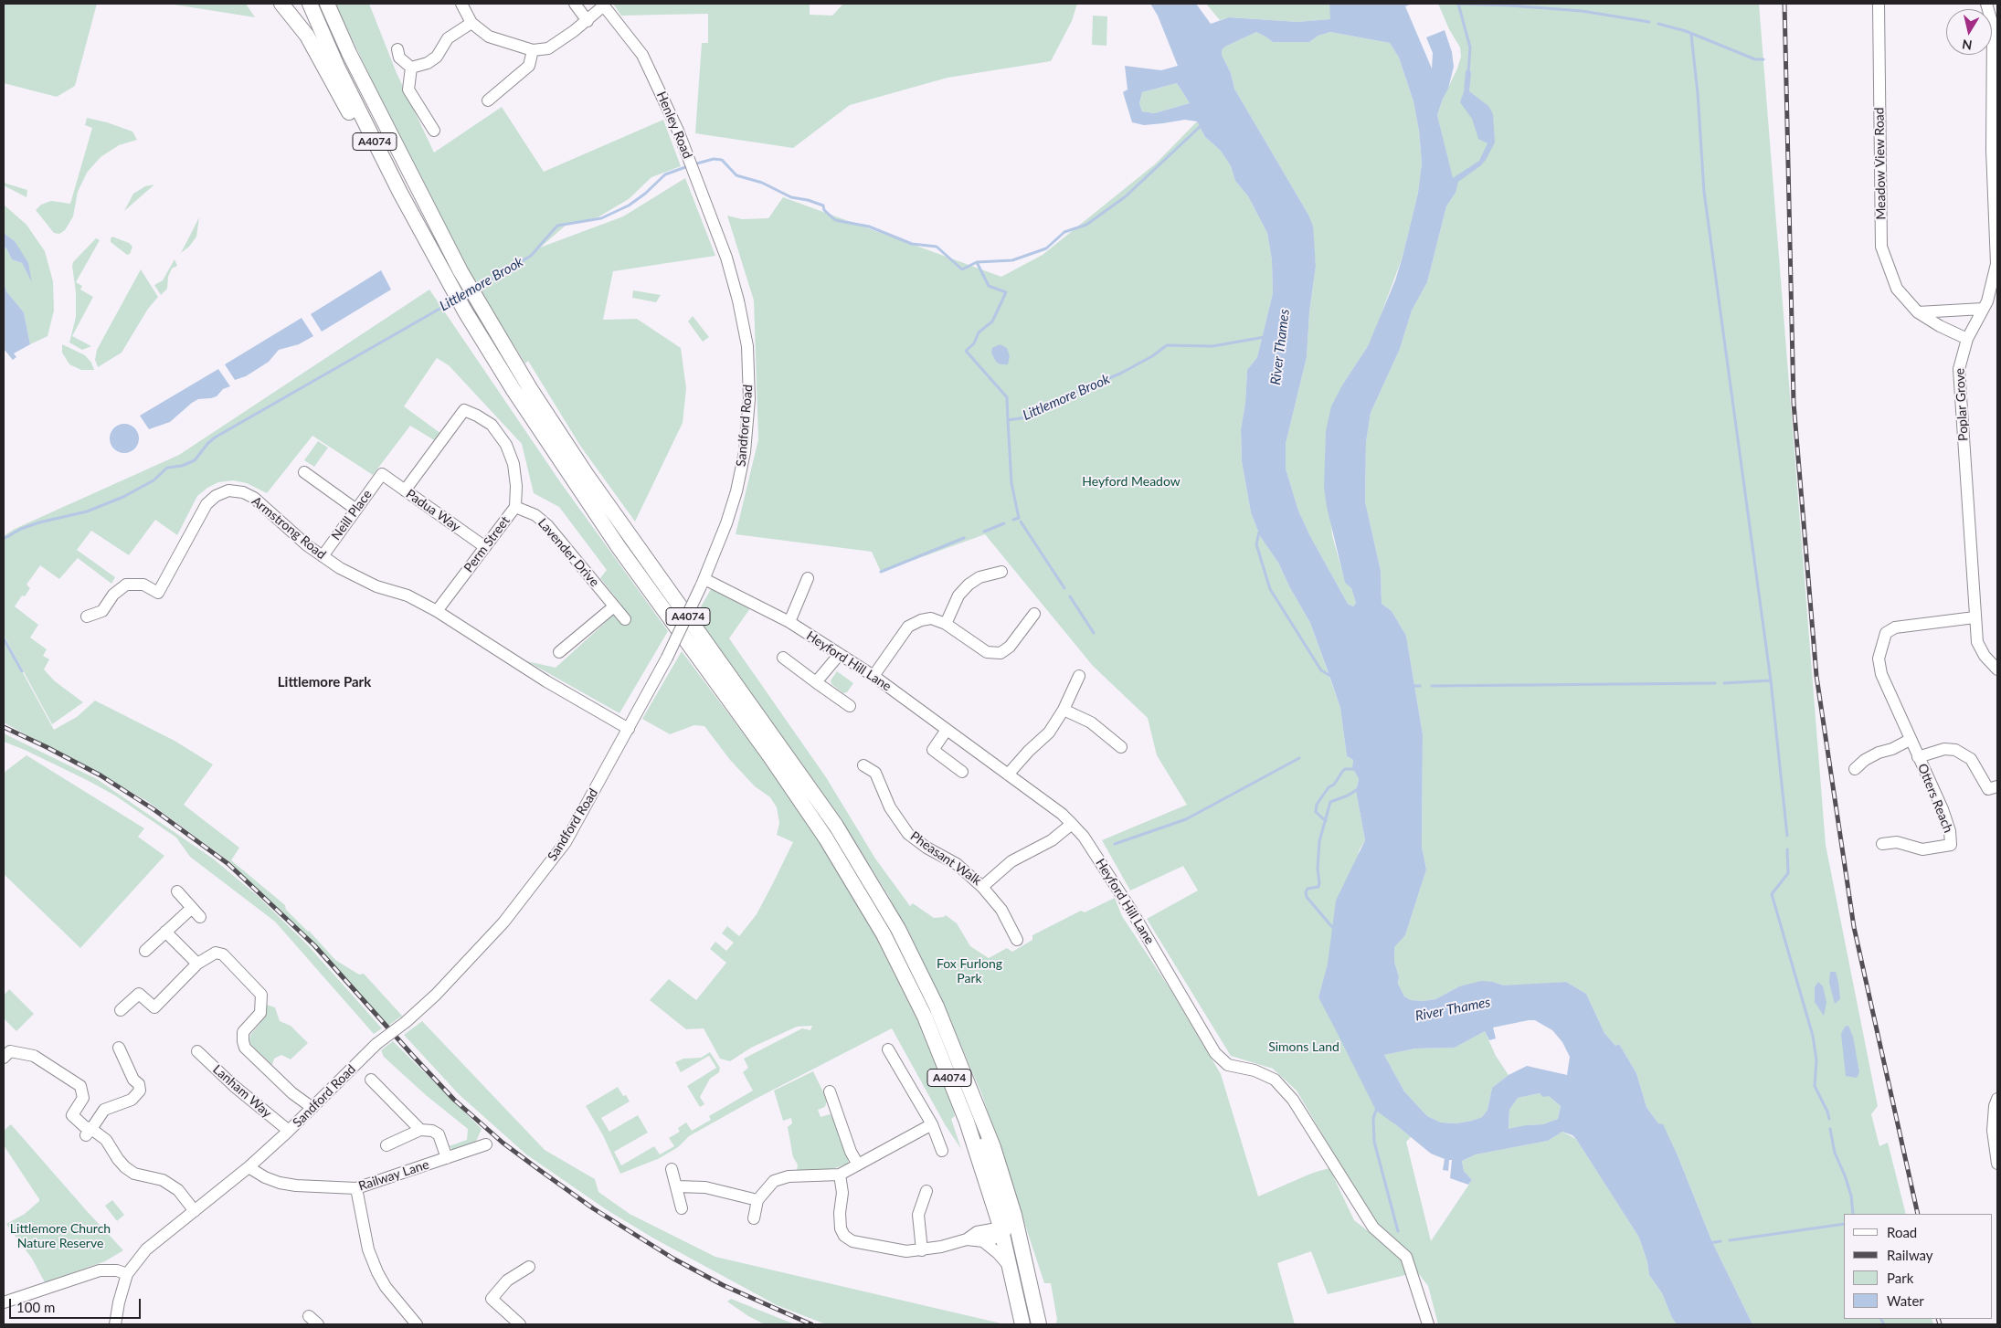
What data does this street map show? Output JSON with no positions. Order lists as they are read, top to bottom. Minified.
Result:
{"streets":{"main road":["A4074"],"street":["Henley Road","Meadow View Road","Poplar Grove","Sandford Road","Padua Way","Neill Place","Armstrong Road","Perm Street","Lavender Drive","Heyford Hill Lane","Otters Reach","Pheasant Walk","Lanham Way","Railway Lane"]},"crossings":[["Henley Road","Sandford Road"],["Meadow View Road","Poplar Grove"],["Poplar Grove","Otters Reach"],["Sandford Road","Armstrong Road"],["Sandford Road","Heyford Hill Lane"],["Sandford Road","Lanham Way"],["Sandford Road","Railway Lane"],["Padua Way","Neill Place"],["Padua Way","Perm Street"],["Neill Place","Armstrong Road"],["Armstrong Road","Perm Street"],["Perm Street","Lavender Drive"],["Heyford Hill Lane","Pheasant Walk"]],"districts":["Littlemore Park"],"water":["Littlemore Brook","River Thames"],"parks":["Heyford Meadow","Fox Furlong Park","Simons Land","Littlemore Church Nature Reserve"],"legend":["Road","Railway","Park","Water"],"scale_bar":"100 m","north":"bottom"}
